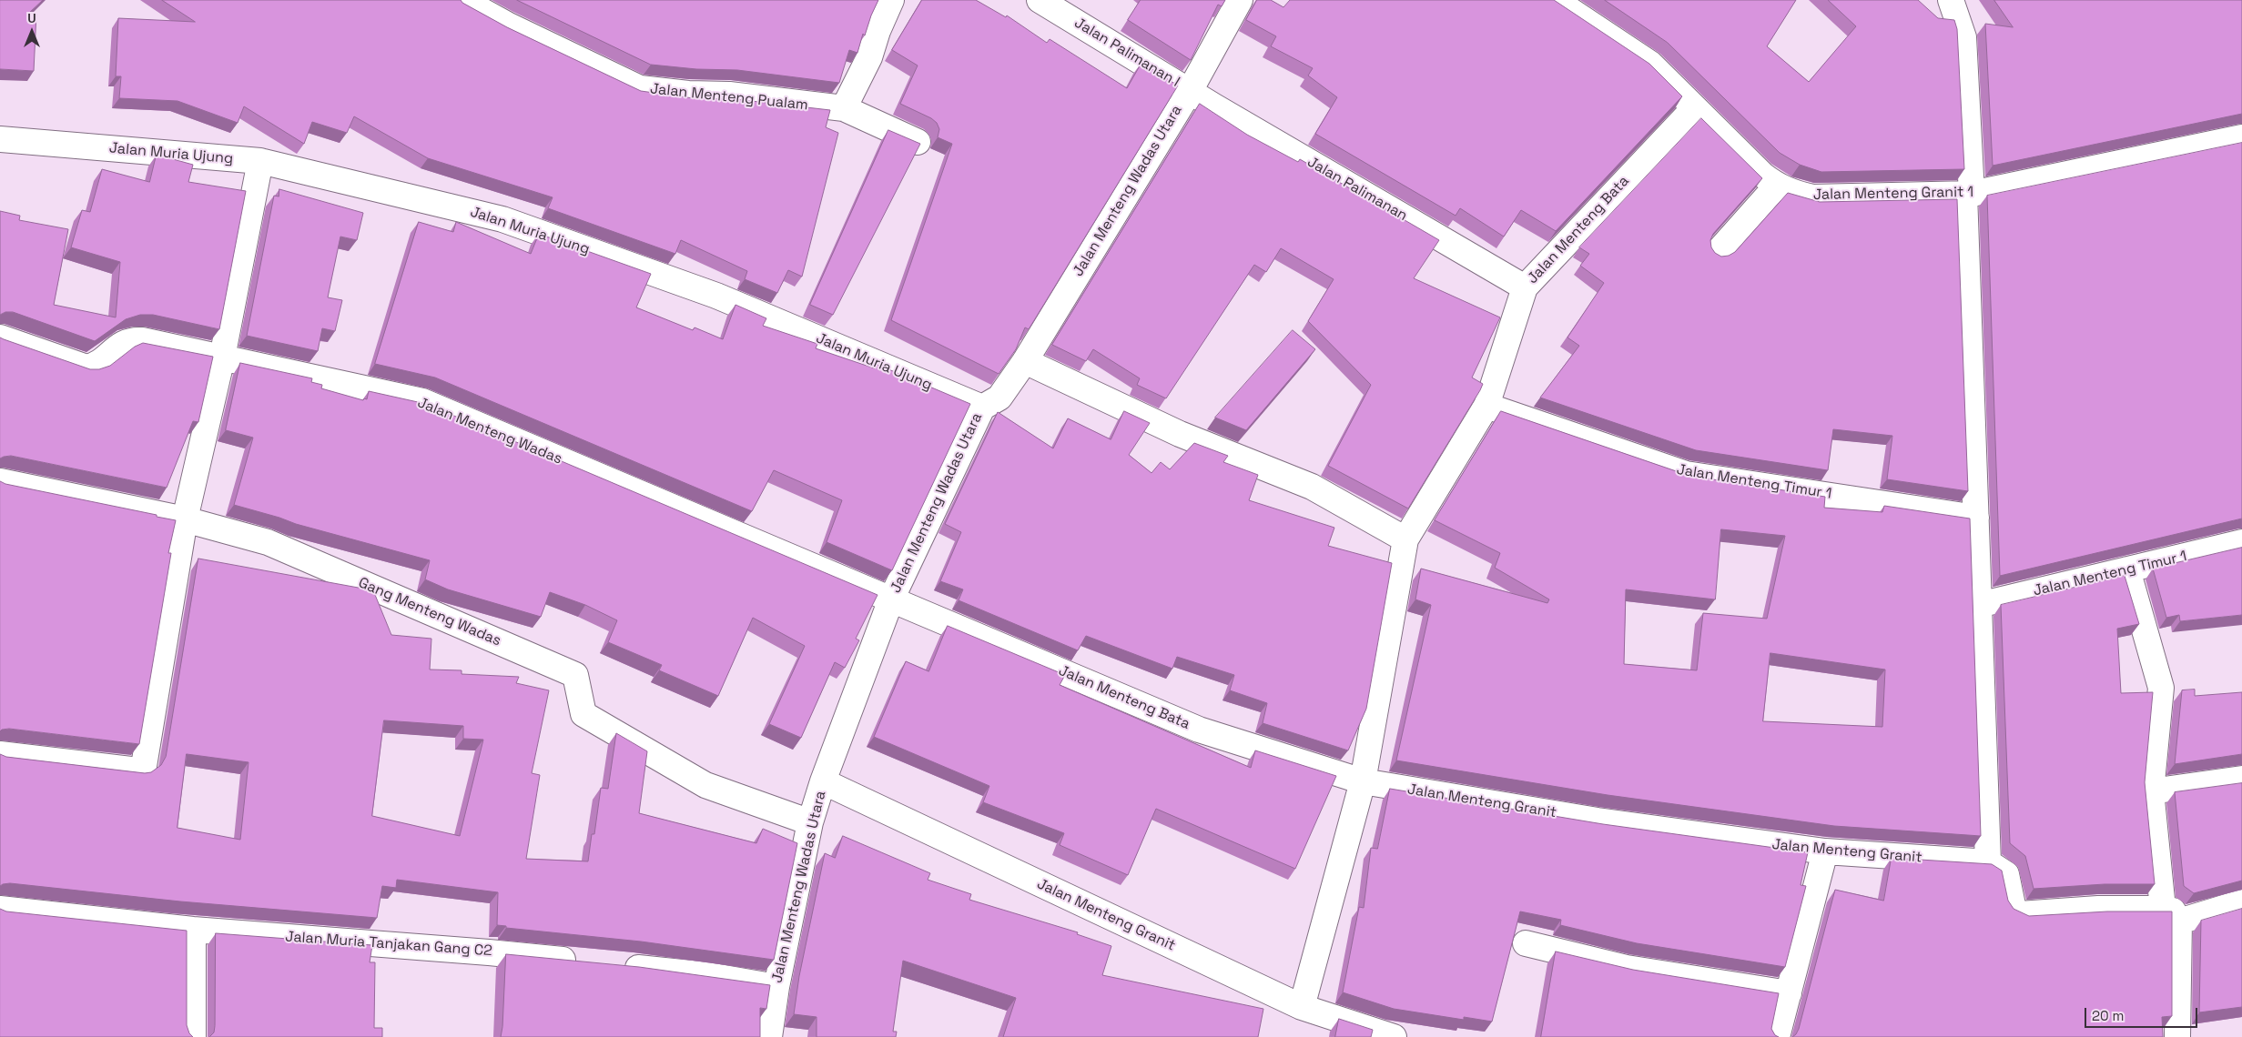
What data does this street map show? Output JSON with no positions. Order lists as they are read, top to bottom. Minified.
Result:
{"streets":{"street":["Jalan Palimanan I","Jalan Menteng Pualam","Jalan Muria Ujung","Jalan Palimanan","Jalan Menteng Wadas Utara","Jalan Menteng Granit 1","Jalan Menteng Bata","Jalan Menteng Wadas","Jalan Menteng Timur 1","Gang Menteng Wadas","Jalan Menteng Granit","Jalan Muria Tanjakan Gang C2"]},"crossings":[["Jalan Palimanan I","Jalan Palimanan"],["Jalan Palimanan I","Jalan Menteng Wadas Utara"],["Jalan Muria Ujung","Jalan Menteng Wadas Utara"],["Jalan Palimanan","Jalan Menteng Wadas Utara"],["Jalan Palimanan","Jalan Menteng Bata"],["Jalan Menteng Wadas Utara","Jalan Menteng Bata"],["Jalan Menteng Wadas Utara","Jalan Menteng Wadas"],["Jalan Menteng Wadas Utara","Gang Menteng Wadas"],["Jalan Menteng Wadas Utara","Jalan Menteng Granit"],["Jalan Menteng Granit 1","Jalan Menteng Bata"],["Jalan Menteng Bata","Jalan Menteng Wadas"],["Jalan Menteng Bata","Jalan Menteng Timur 1"],["Jalan Menteng Bata","Jalan Menteng Granit"]],"scale_bar":"20 m","north":"top"}
